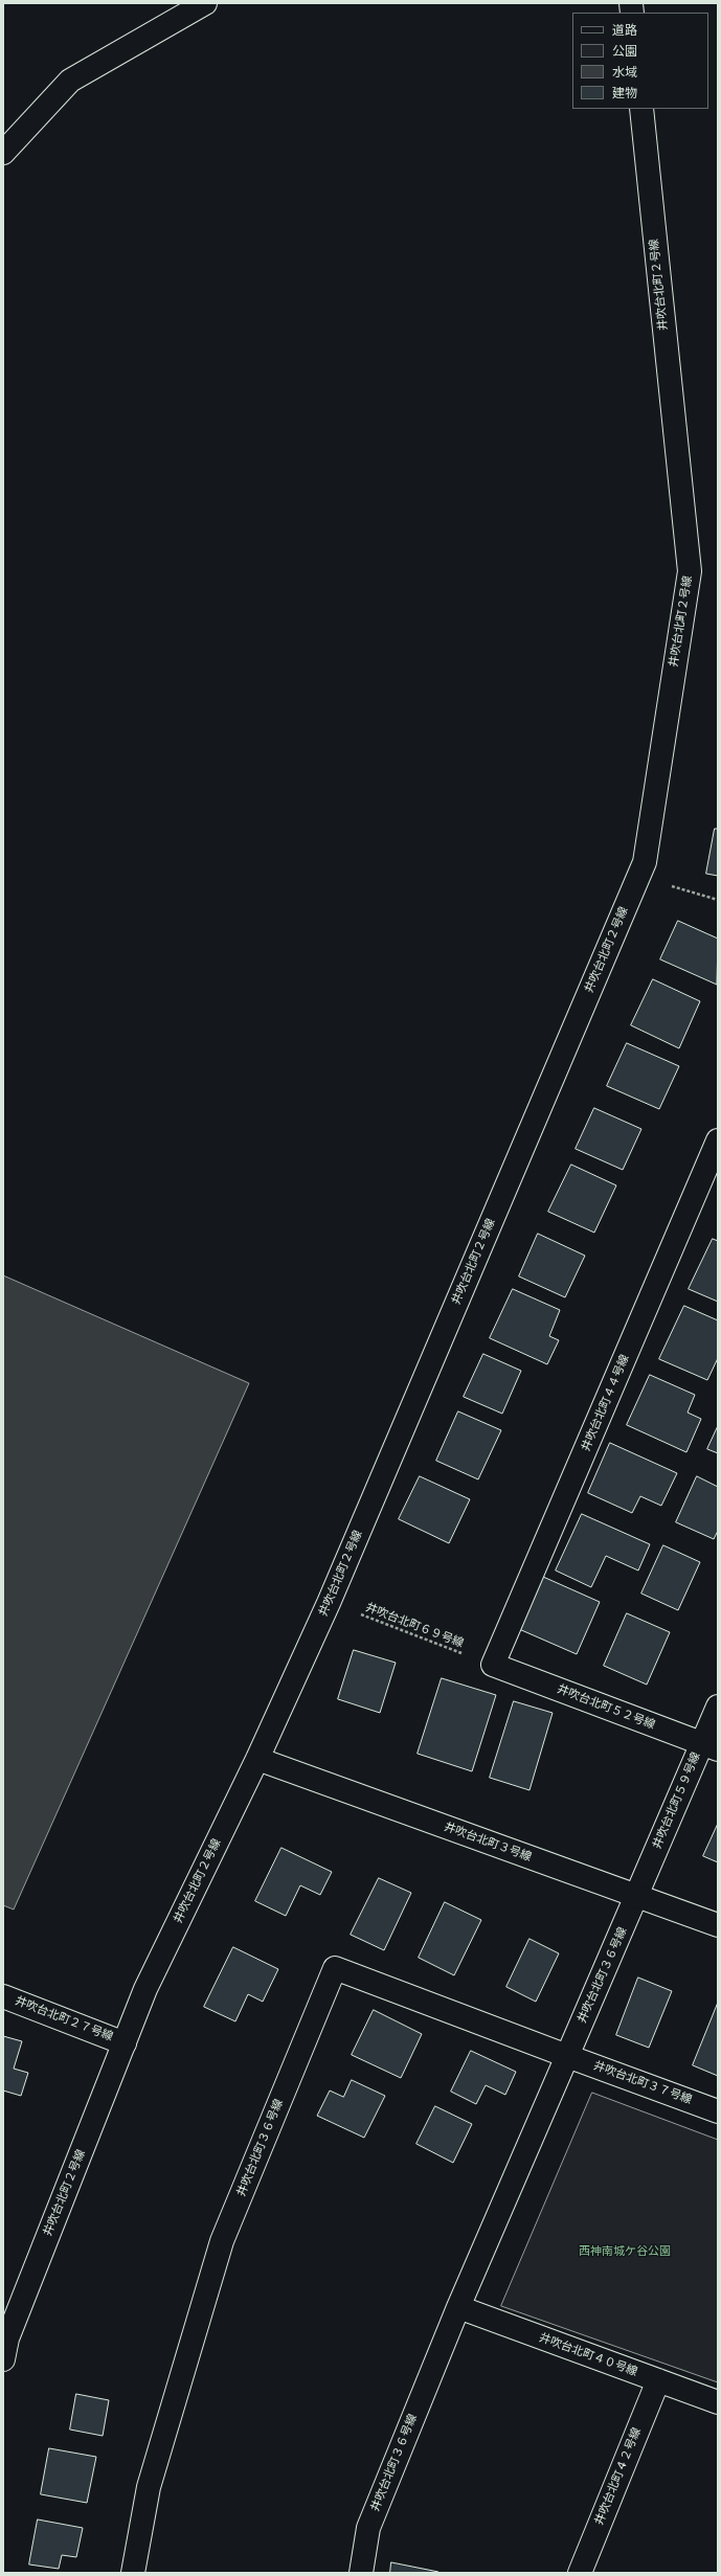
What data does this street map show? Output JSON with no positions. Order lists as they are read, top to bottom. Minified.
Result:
{"streets":{"street":["井吹台北町２号線","井吹台北町４４号線","井吹台北町５２号線","井吹台北町５９号線","井吹台北町３号線","井吹台北町３６号線","井吹台北町２７号線","井吹台北町３７号線","井吹台北町４０号線","井吹台北町４２号線"],"path":["井吹台北町６９号線"]},"crossings":[["井吹台北町２号線","井吹台北町６９号線"],["井吹台北町２号線","井吹台北町３号線"],["井吹台北町２号線","井吹台北町２７号線"],["井吹台北町４４号線","井吹台北町６９号線"],["井吹台北町４４号線","井吹台北町５２号線"],["井吹台北町６９号線","井吹台北町５２号線"],["井吹台北町５２号線","井吹台北町５９号線"],["井吹台北町５９号線","井吹台北町３号線"],["井吹台北町５９号線","井吹台北町３６号線"],["井吹台北町３号線","井吹台北町３６号線"],["井吹台北町３６号線","井吹台北町３７号線"],["井吹台北町３６号線","井吹台北町４０号線"],["井吹台北町４０号線","井吹台北町４２号線"]],"parks":["西神南城ケ谷公園"],"legend":["道路","公園","水域","建物"]}
